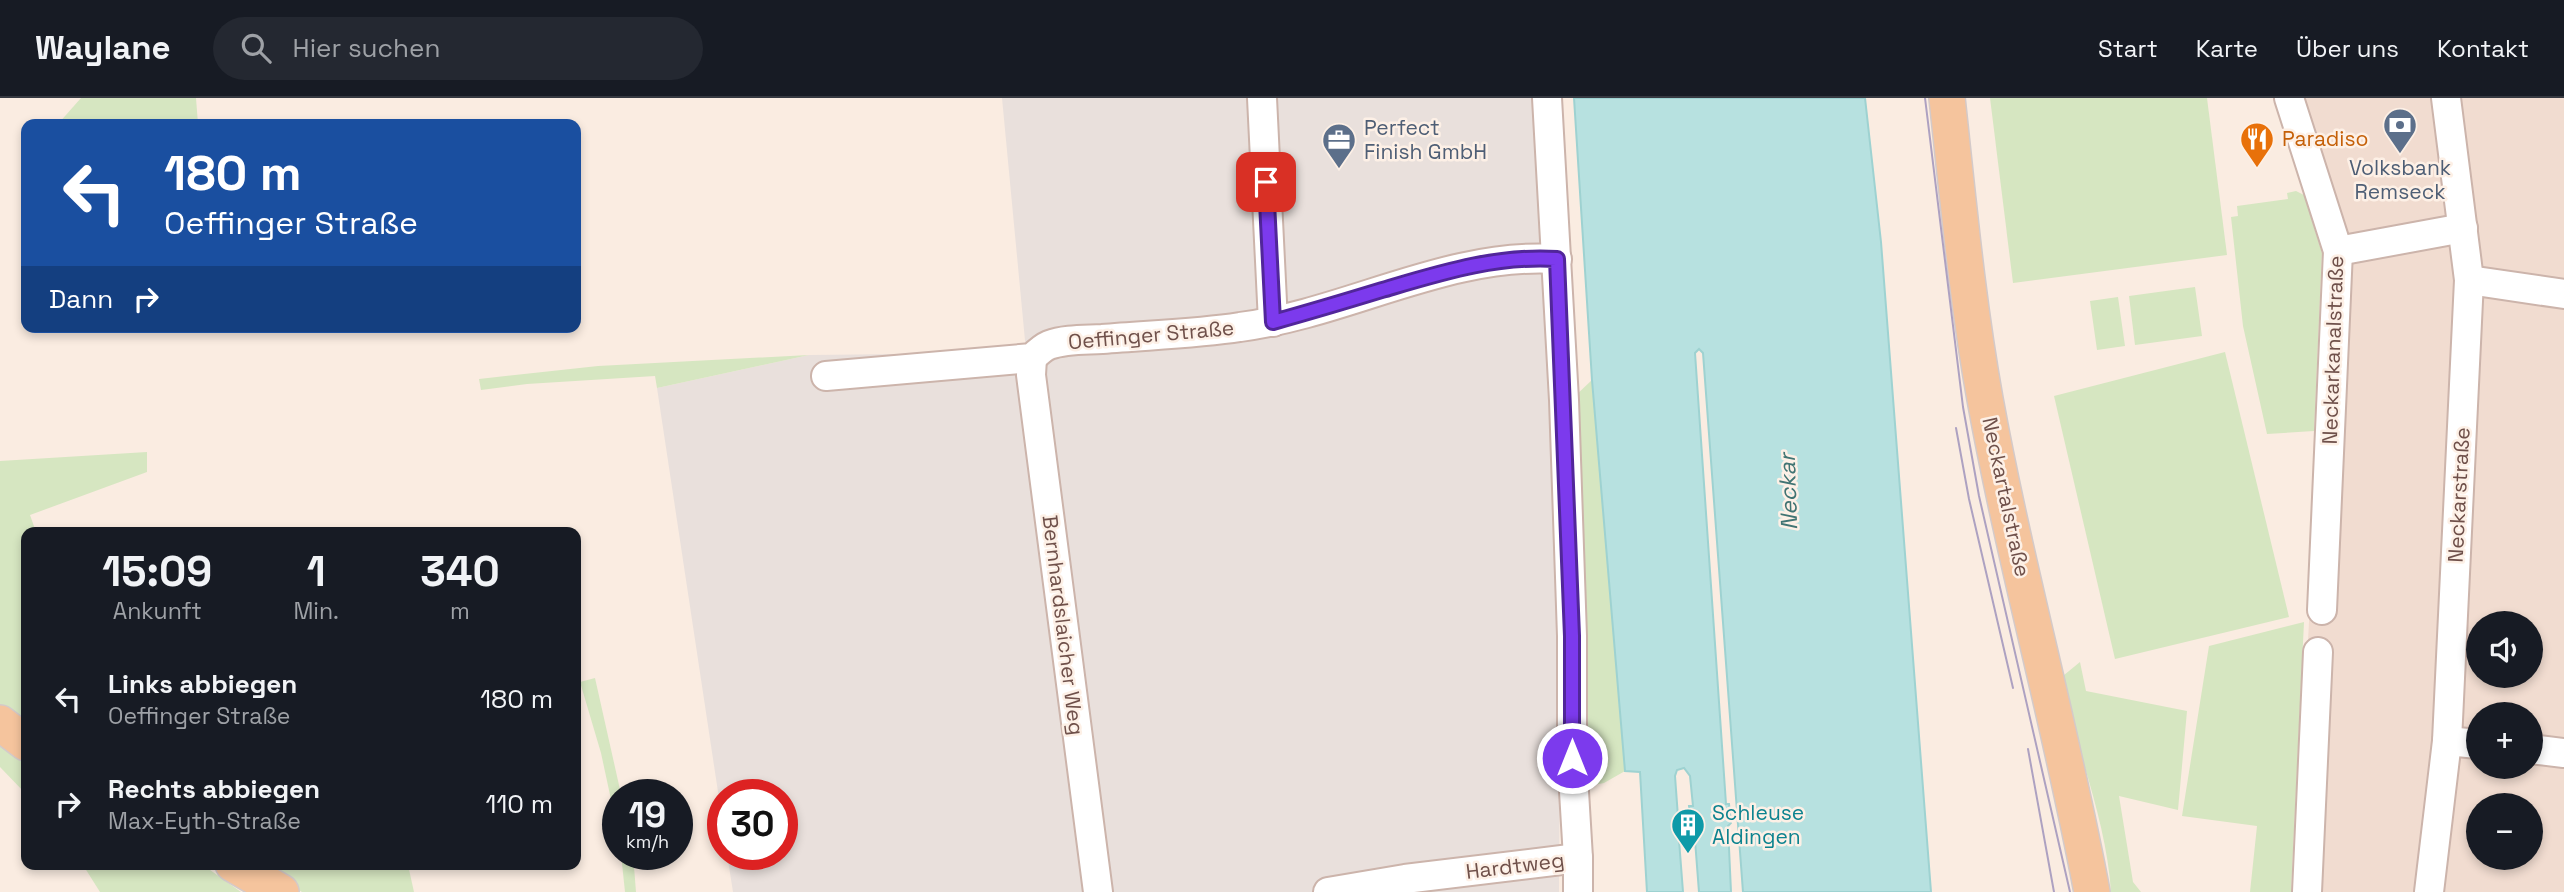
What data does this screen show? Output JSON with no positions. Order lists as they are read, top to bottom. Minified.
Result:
{"streets":{"main road":["Neckartalstraße"],"street":["Oeffinger Straße","Neckarkanalstraße","Neckarstraße","Bernhardslaicher Weg","Hardtweg"]},"crossings":[["Oeffinger Straße","Bernhardslaicher Weg"]],"water":["Neckar"],"places":{"bank":["Volksbank Remseck"],"restaurant":["Paradiso"],"office":["Perfect Finish GmbH"],"building":["Schleuse Aldingen"]},"page":{"header":"Waylane","search":"Hier suchen","nav":["Start","Karte","Über uns","Kontakt"],"turn":["180 m","Oeffinger Straße"],"then":"Dann","eta":["15:09","Ankunft","1","Min.","340","m"],"map_buttons":["+","−"],"list":[{"name":"Links abbiegen","note":"Oeffinger Straße","value":"180 m"},{"name":"Rechts abbiegen","note":"Max-Eyth-Straße","value":"110 m"}],"speed":"19 km/h","limit":"30"}}
